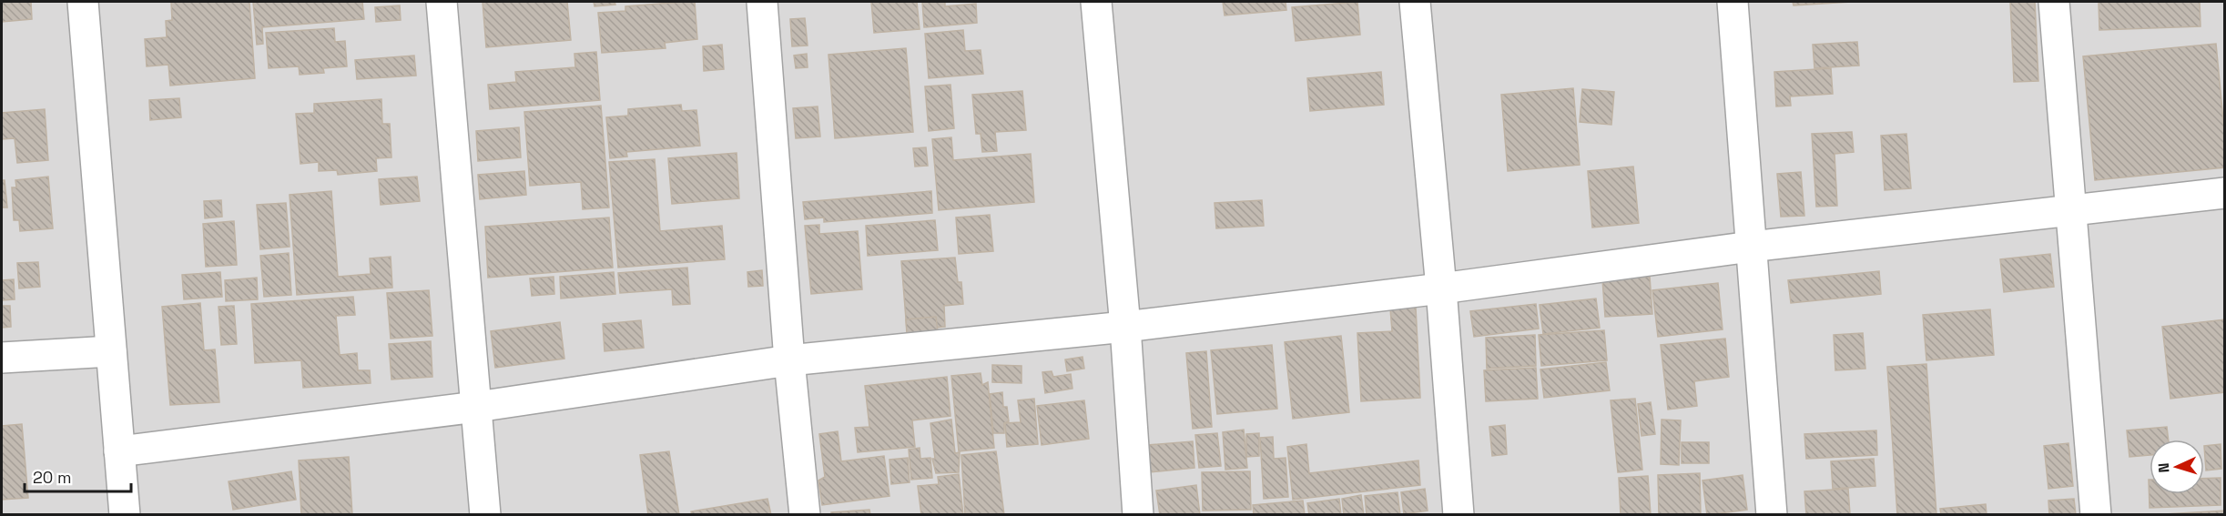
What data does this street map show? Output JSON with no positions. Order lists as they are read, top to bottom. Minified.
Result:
{"scale_bar":"20 m","north":"left"}
